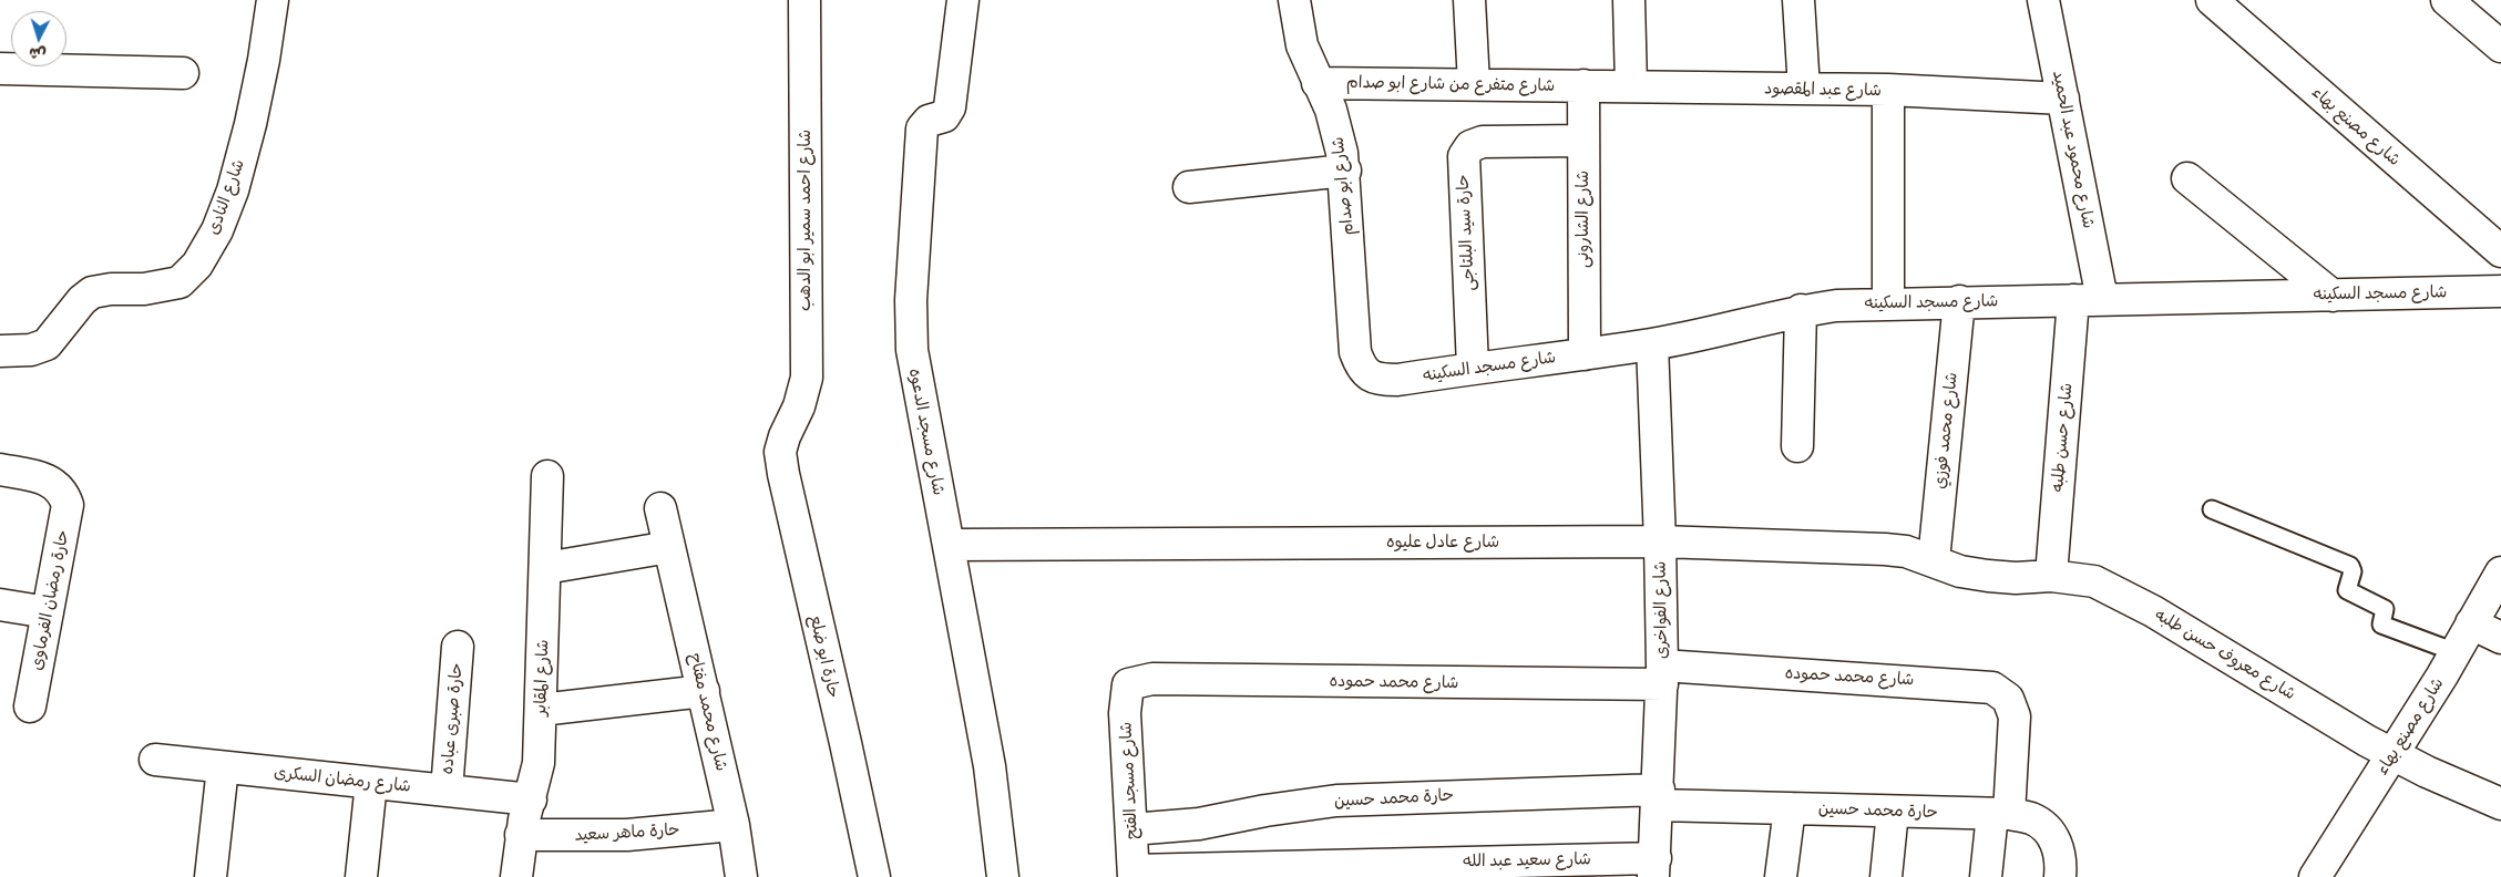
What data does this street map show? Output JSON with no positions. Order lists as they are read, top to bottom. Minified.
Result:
{"streets":{"street":["شارع متفرع من شارع ابو صدام","شارع عبد المقصود","شارع مصنع بهاء","شارع محمود عبد الحميد","شارع ابو صدام","شارع النادى","شارع الشارونى","شارع احمد سمير ابو الدهب","حارة سيد البلتاجى","شارع مسجد السكينه","شارع محمد فوزي","شارع مسجد الدعوه","شارع حسن طلبه","شارع عادل عليوه","حارة رمضان الفرماوى","شارع الفواخرى","شارع معروف حسن طلبه","حارة ابو ضلع","شارع محمد حموده","شارع المقابر","شارع محمد مفتاح","حارة صبرى عباده","شارع رمضان السكرى","شارع مسجد الفتح","حارة محمد حسين","حارة ماهر سعيد","شارع سعيد عبد الله"]},"crossings":[["شارع متفرع من شارع ابو صدام","شارع عبد المقصود"],["شارع متفرع من شارع ابو صدام","شارع ابو صدام"],["شارع متفرع من شارع ابو صدام","شارع الشارونى"],["شارع عبد المقصود","شارع محمود عبد الحميد"],["شارع عبد المقصود","شارع الشارونى"],["شارع مصنع بهاء","شارع معروف حسن طلبه"],["شارع محمود عبد الحميد","شارع مسجد السكينه"],["شارع ابو صدام","شارع مسجد السكينه"],["شارع الشارونى","حارة سيد البلتاجى"],["شارع الشارونى","شارع مسجد السكينه"],["شارع احمد سمير ابو الدهب","حارة ابو ضلع"],["حارة سيد البلتاجى","شارع مسجد السكينه"],["شارع مسجد السكينه","شارع محمد فوزي"],["شارع مسجد السكينه","شارع حسن طلبه"],["شارع مسجد السكينه","شارع الفواخرى"],["شارع محمد فوزي","شارع عادل عليوه"],["شارع محمد فوزي","شارع معروف حسن طلبه"],["شارع مسجد الدعوه","شارع عادل عليوه"],["شارع حسن طلبه","شارع معروف حسن طلبه"],["شارع عادل عليوه","شارع الفواخرى"],["شارع عادل عليوه","شارع معروف حسن طلبه"],["شارع الفواخرى","شارع محمد حموده"],["شارع الفواخرى","حارة محمد حسين"],["شارع الفواخرى","شارع سعيد عبد الله"],["شارع محمد حموده","شارع مسجد الفتح"],["شارع محمد حموده","حارة محمد حسين"],["شارع المقابر","شارع رمضان السكرى"],["شارع المقابر","حارة ماهر سعيد"],["شارع محمد مفتاح","حارة ماهر سعيد"],["حارة صبرى عباده","شارع رمضان السكرى"],["شارع مسجد الفتح","حارة محمد حسين"],["شارع مسجد الفتح","شارع سعيد عبد الله"]],"north":"bottom"}
